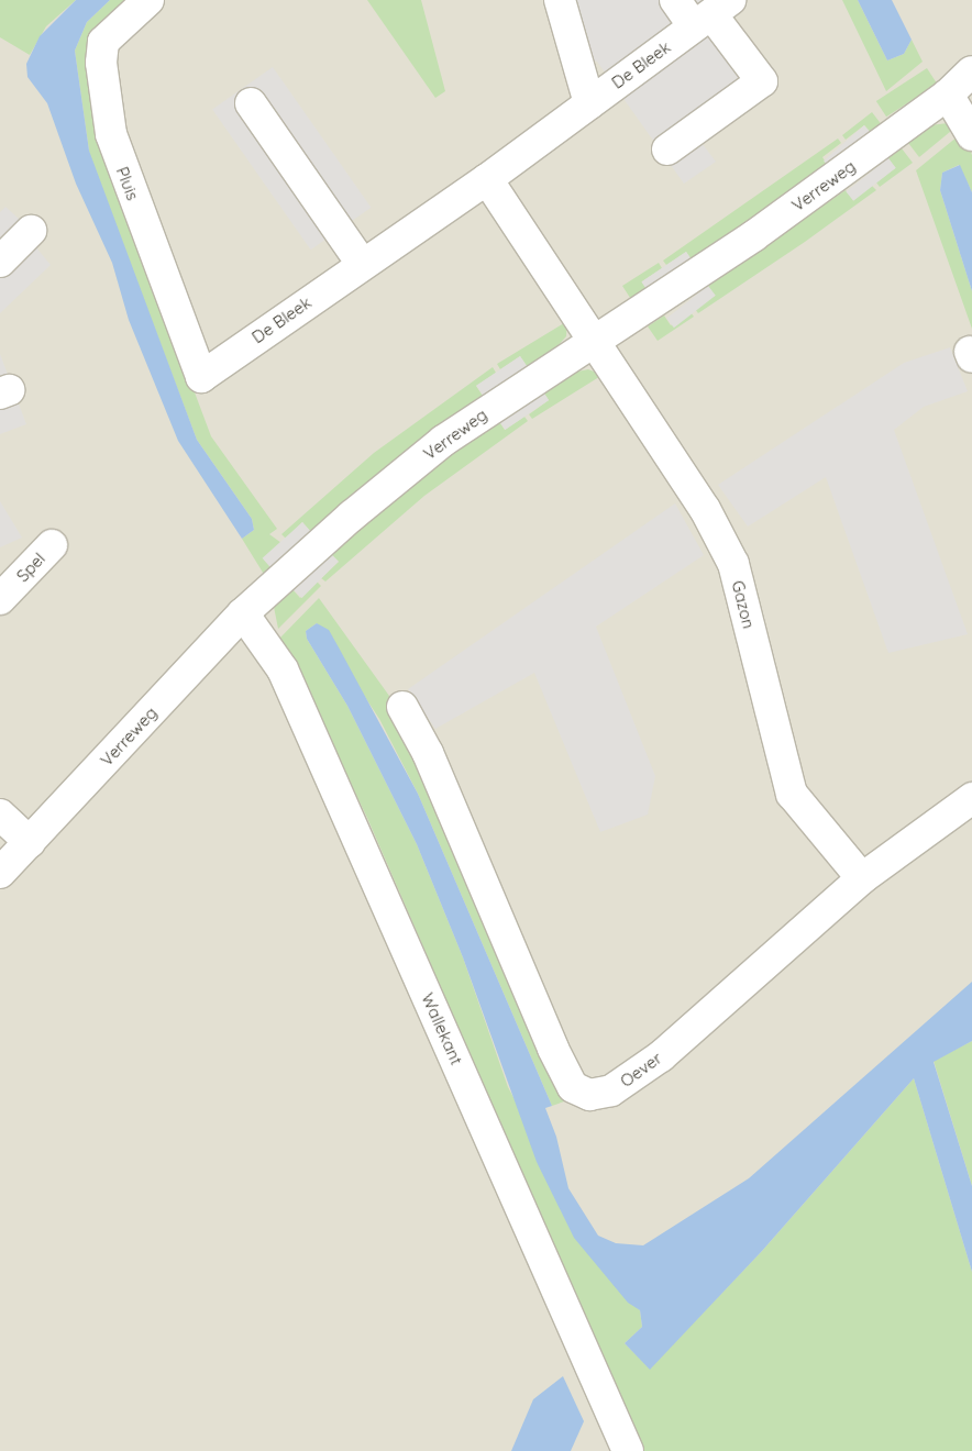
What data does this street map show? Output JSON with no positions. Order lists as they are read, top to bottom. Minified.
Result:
{"streets":{"street":["De Bleek","Pluis","Verreweg","Spel","Gazon","Wallekant","Oever"]},"crossings":[["De Bleek","Pluis"],["Verreweg","Gazon"],["Verreweg","Wallekant"],["Gazon","Oever"]]}
